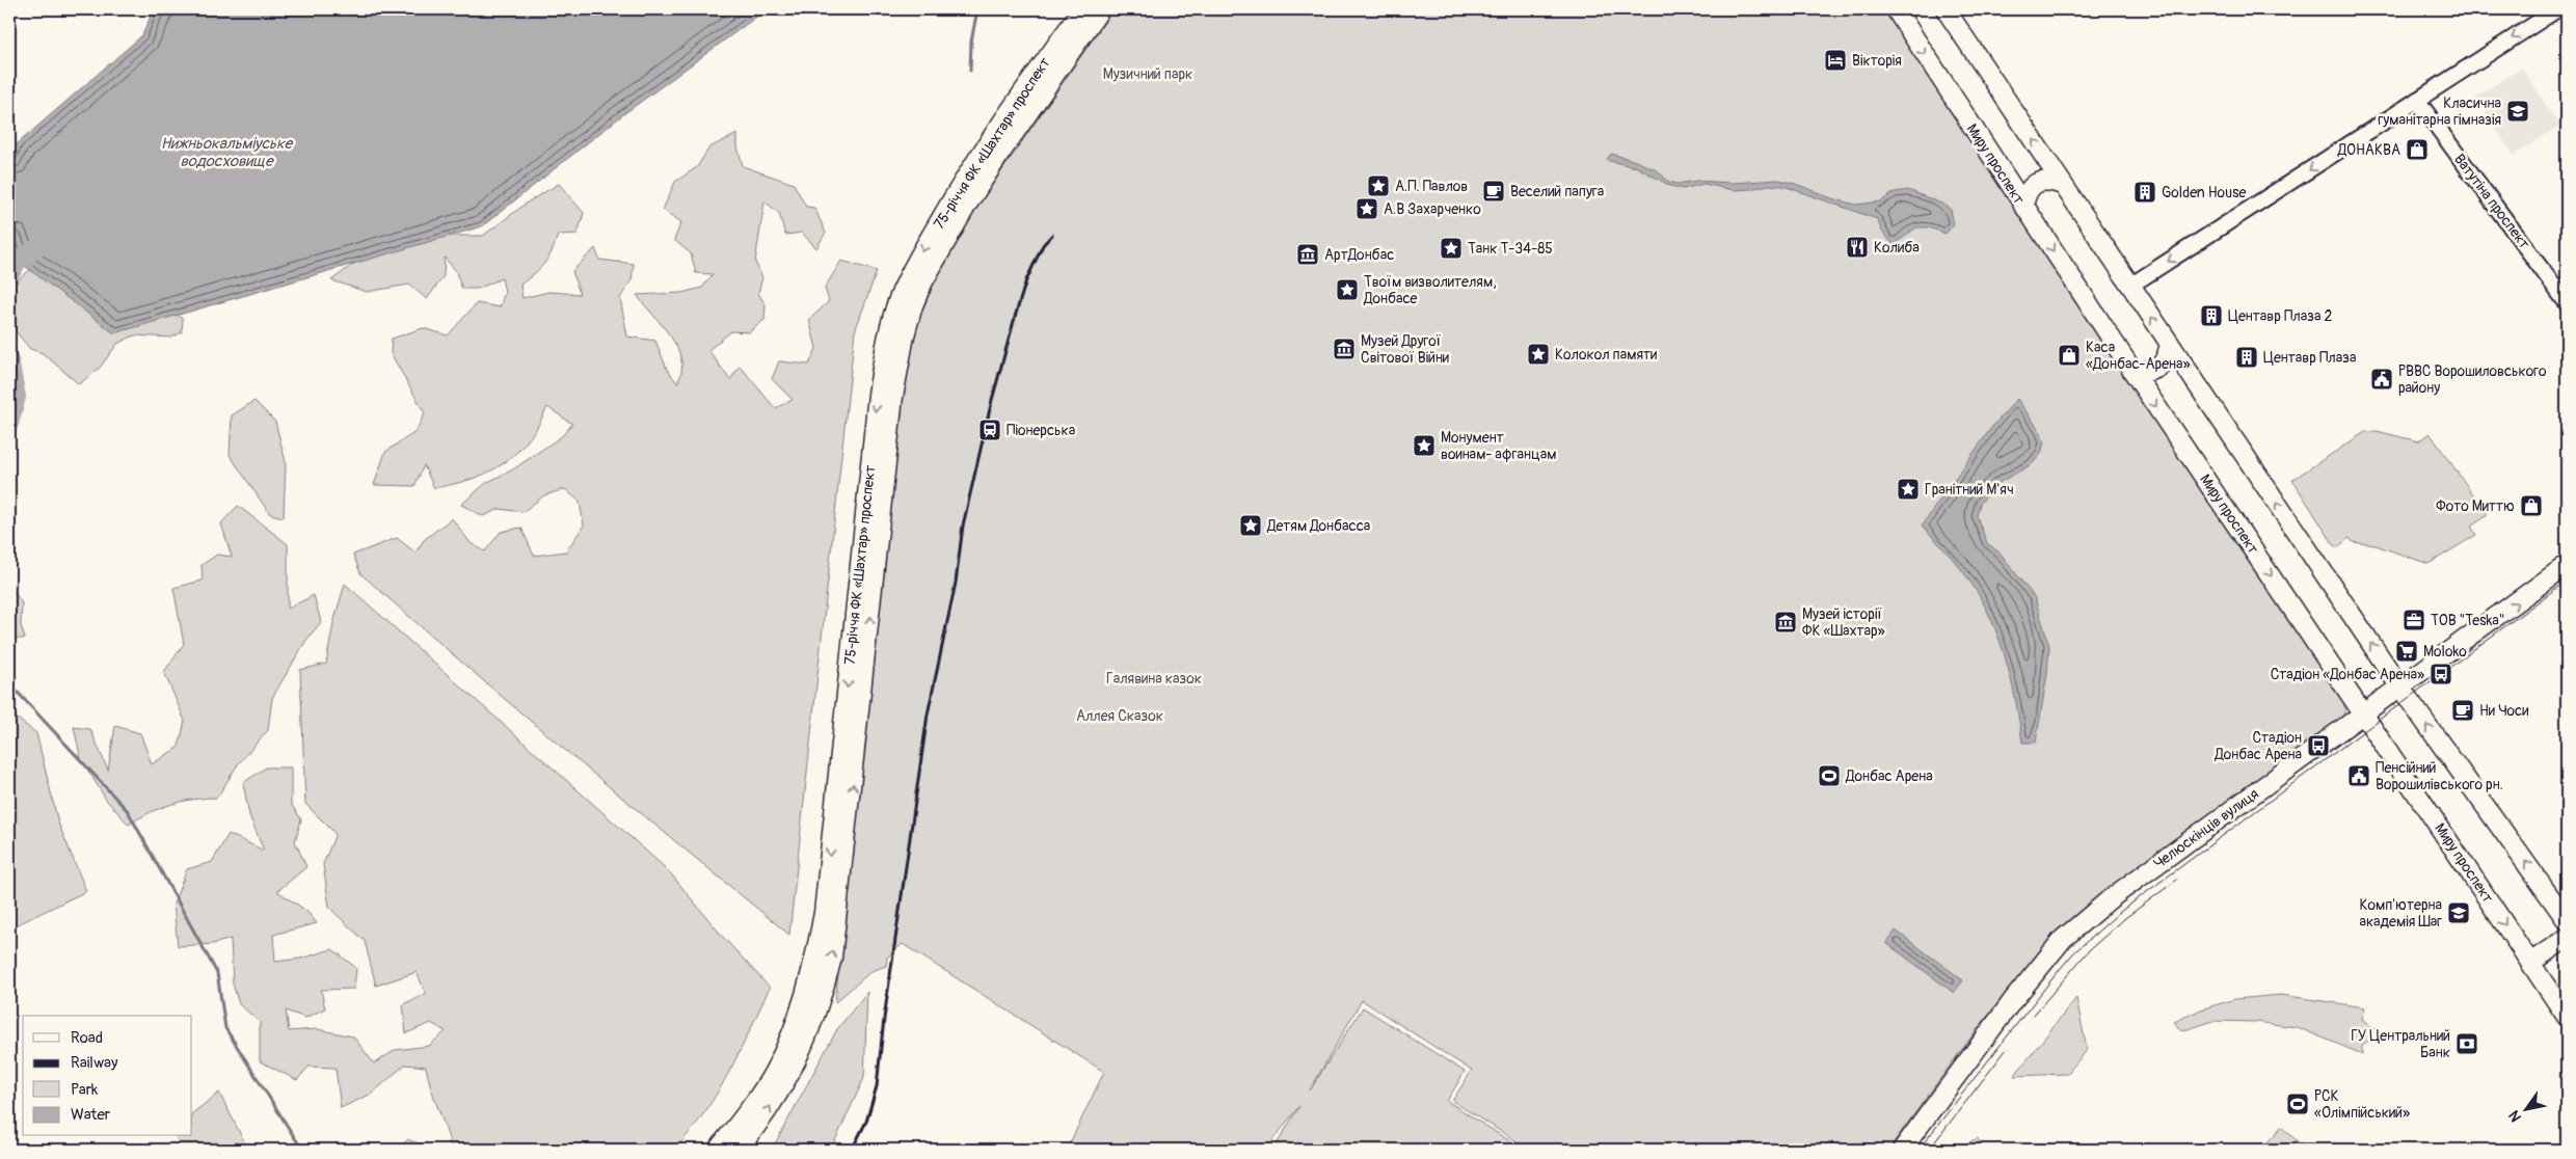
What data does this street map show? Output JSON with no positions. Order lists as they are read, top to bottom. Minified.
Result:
{"streets":{"main road":["75-річчя ФК «Шахтар» проспект","Миру проспект","Челюскінців вулиця"],"street":["Ватутіна проспект"]},"crossings":[["Миру проспект","Челюскінців вулиця"]],"water":["Нижньокальміуське водосховище"],"parks":["Музичний парк","Галявина казок","Аллея Сказок"],"places":{"hotel":["Вікторія"],"school or university":["Класична гуманітарна гімназія","Комп'ютерна академія Шаг"],"shop":["ДОНАКВА","Каса «Донбас-Арена»","Фото Миттю"],"place":["А.П. Павлов","А.В Захарченко","Танк Т-34-85","Твоїм визволителям, Донбасе","Колокол памяти","Монумент воинам- афганцам","Гранітний М'яч","Детям Донбасса"],"cafe":["Веселий папуга","Ни Чоси"],"building":["Golden House","Центавр Плаза 2","Центавр Плаза"],"restaurant":["Колиба"],"museum":["АртДонбас","Музей Другої Світової Війни","Музей історії ФК «Шахтар»"],"public building":["РВВС Ворошиловського району","Пенсійний Ворошилівського рн."],"station":["Піонерська"],"office":["ТОВ \"Teska\""],"supermarket":["Moloko"],"bus stop":["Стадіон «Донбас Арена»","Стадіон Донбас Арена"],"sports":["Донбас Арена","РСК «Олімпійський»"],"bank":["ГУ Центральний Банк"]},"legend":["Road","Railway","Park","Water"],"north":"bottom left"}
